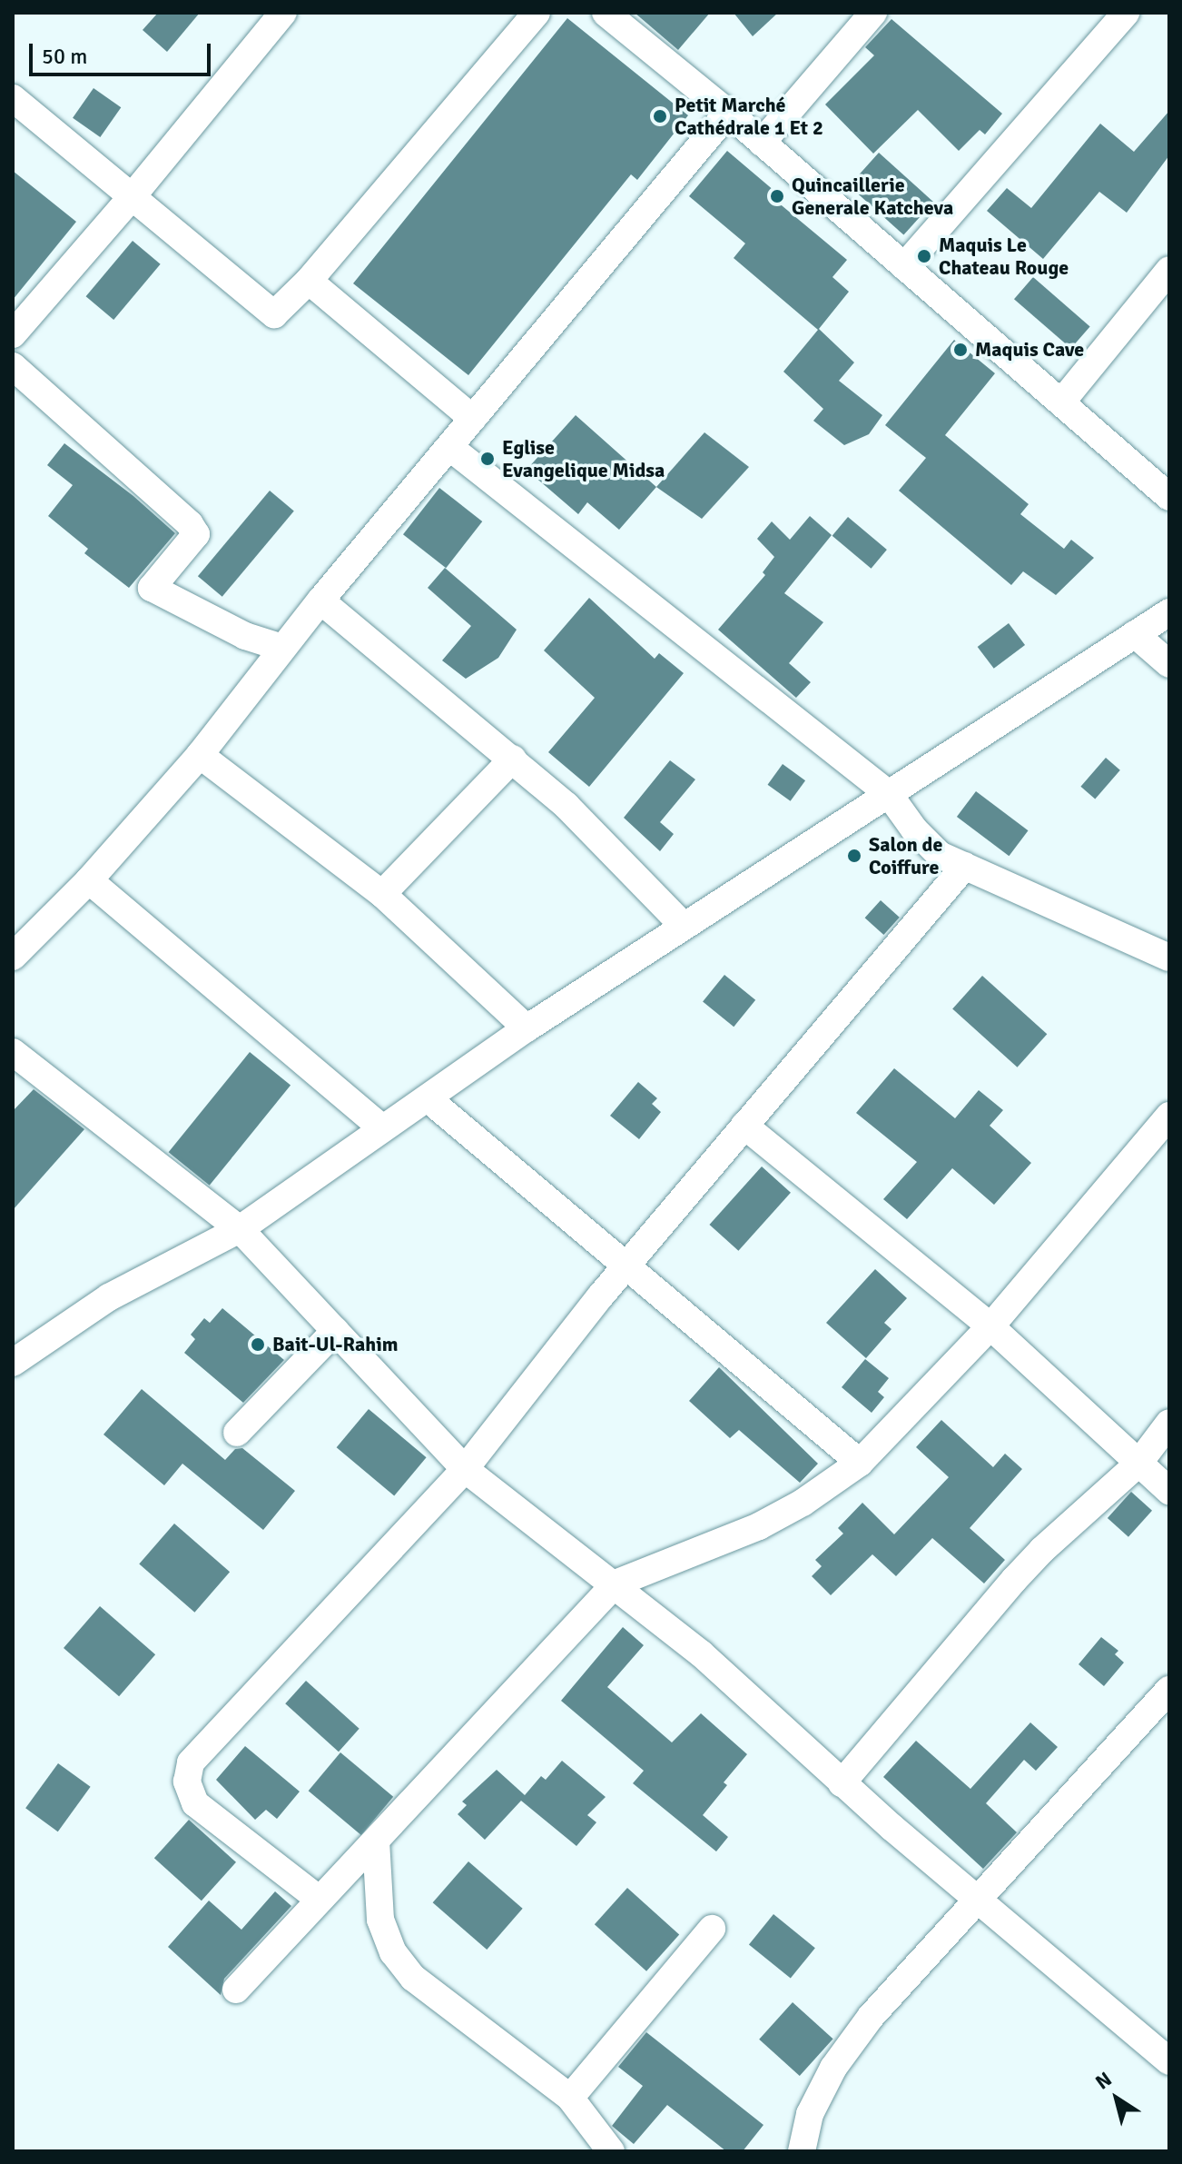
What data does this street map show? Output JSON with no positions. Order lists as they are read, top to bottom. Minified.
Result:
{"places":["Petit Marché Cathédrale 1 Et 2","Quincaillerie Generale Katcheva","Maquis Le Chateau Rouge","Maquis Cave","Eglise Evangelique Midsa","Salon de Coiffure","Bait-Ul-Rahim"],"scale_bar":"50 m","north":"top left"}
